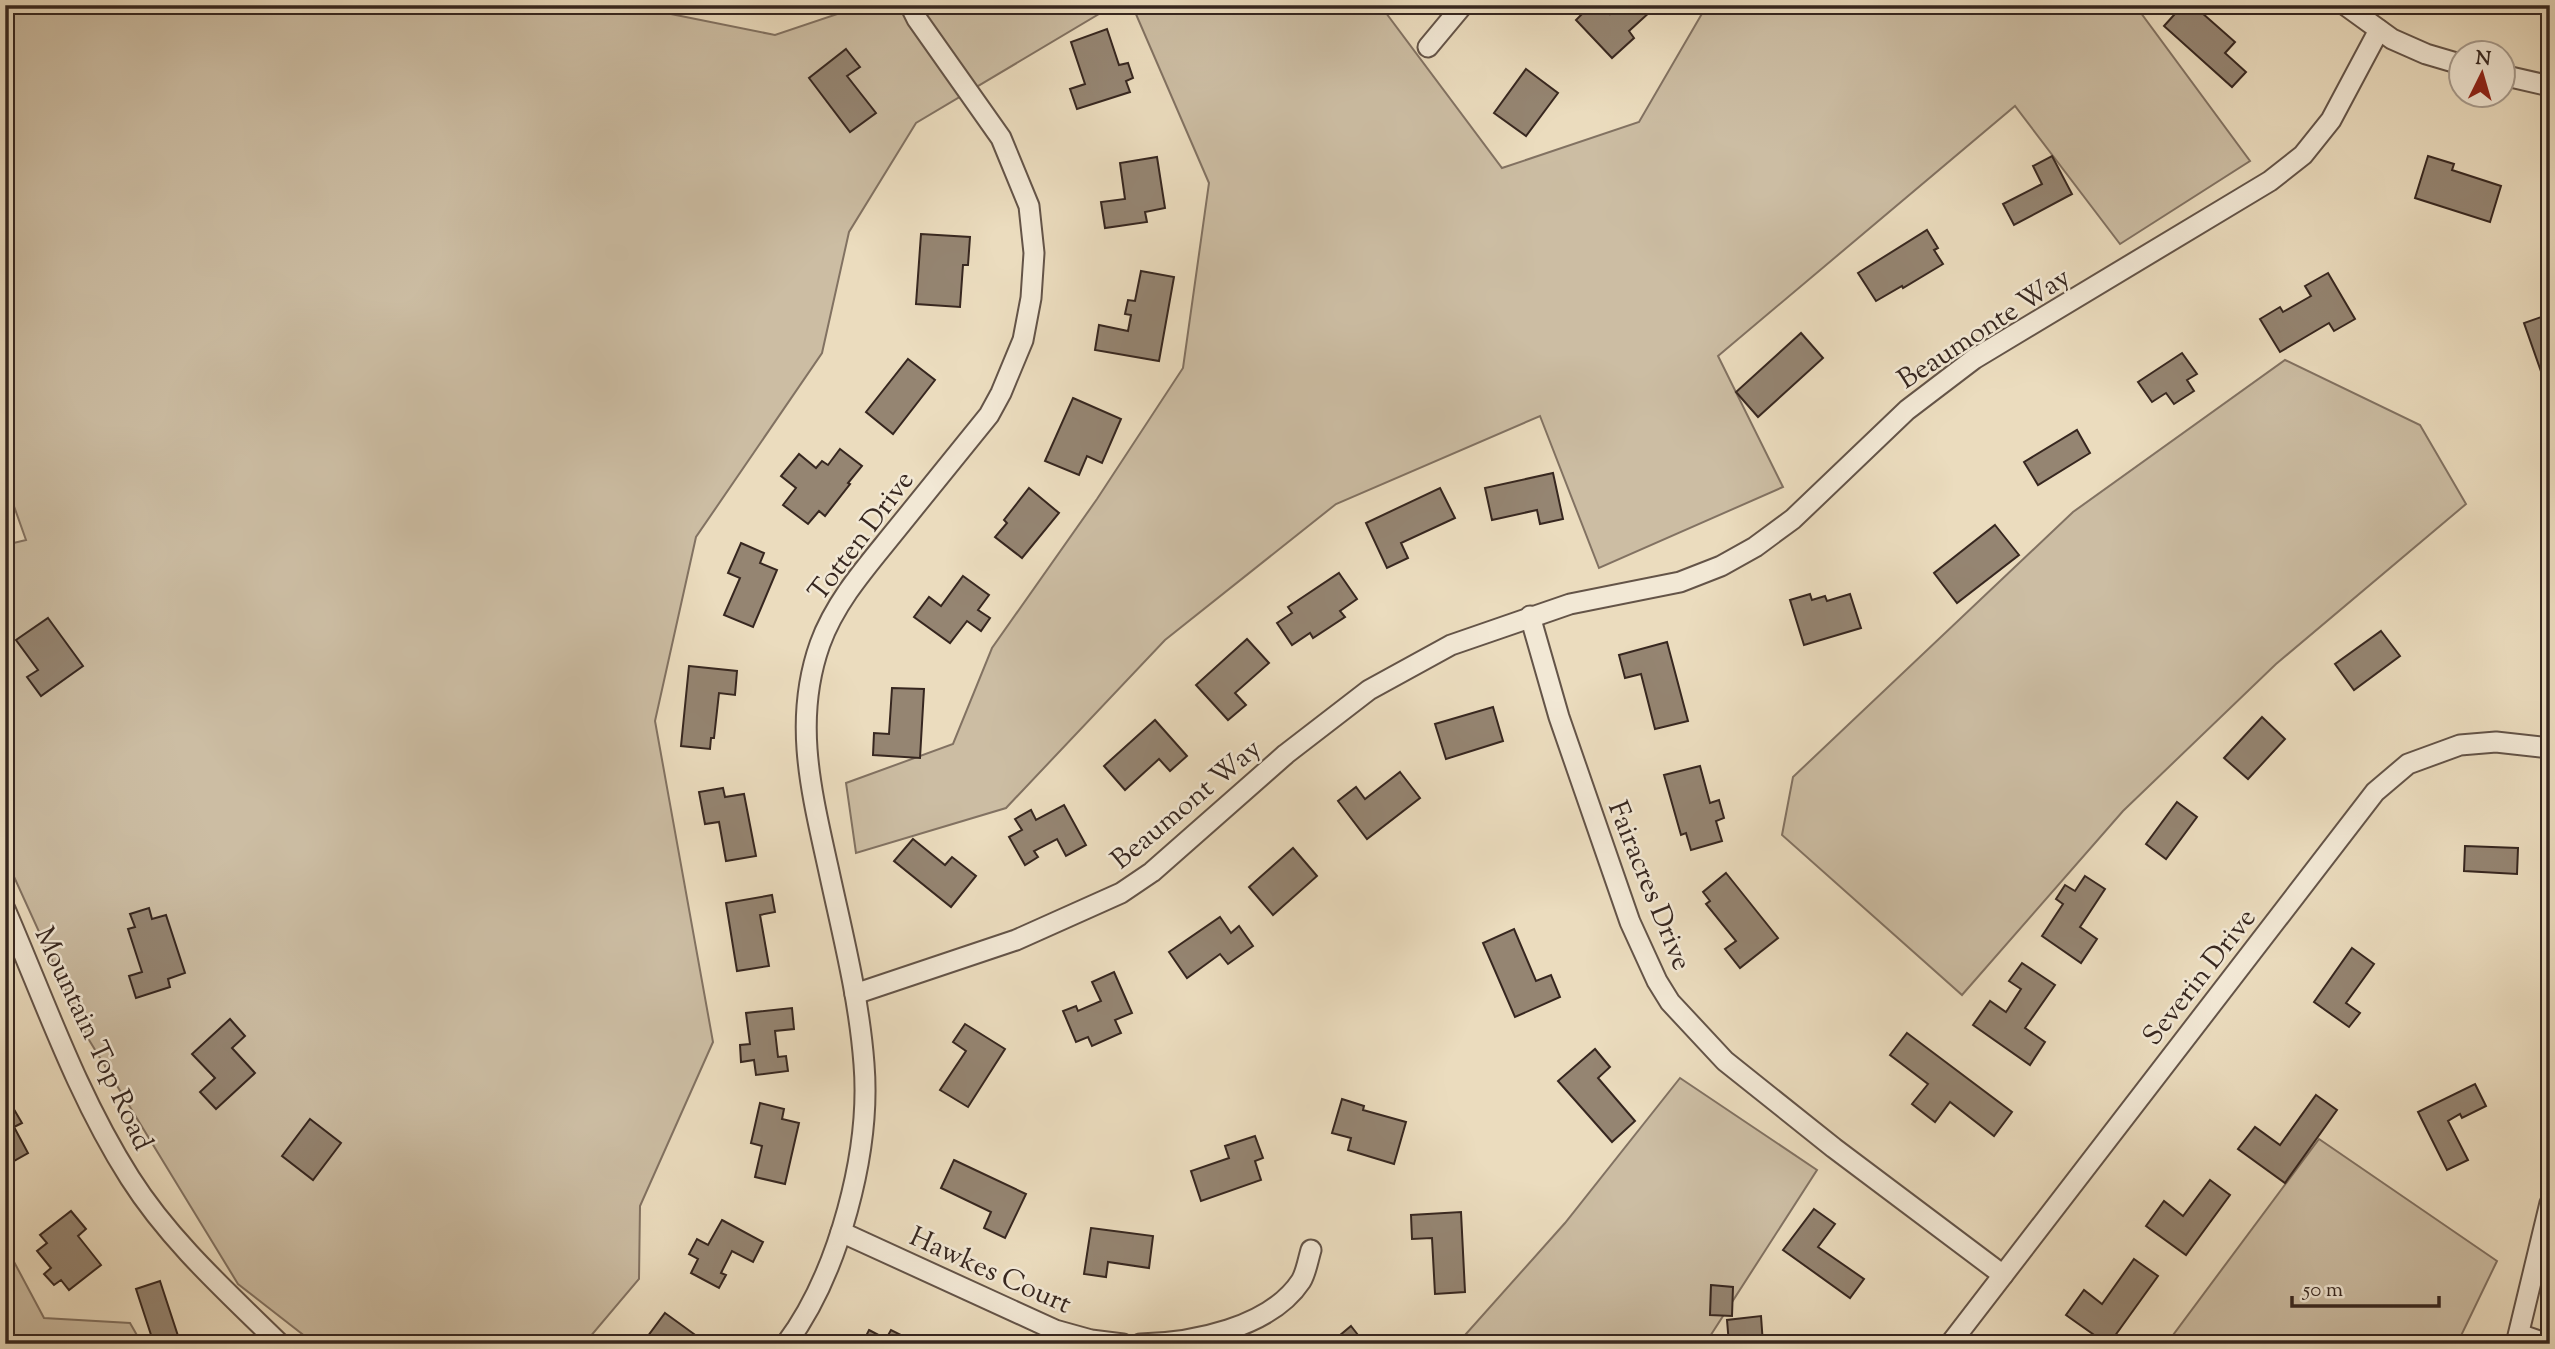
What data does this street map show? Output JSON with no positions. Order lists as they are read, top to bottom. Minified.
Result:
{"streets":{"street":["Beaumonte Way","Totten Drive","Beaumont Way","Fairacres Drive","Severin Drive","Mountain Top Road","Hawkes Court"]},"crossings":[["Beaumonte Way","Beaumont Way"],["Beaumonte Way","Fairacres Drive"],["Totten Drive","Beaumont Way"],["Totten Drive","Hawkes Court"],["Beaumont Way","Fairacres Drive"],["Fairacres Drive","Severin Drive"]],"scale_bar":"50 m","north":"top"}
